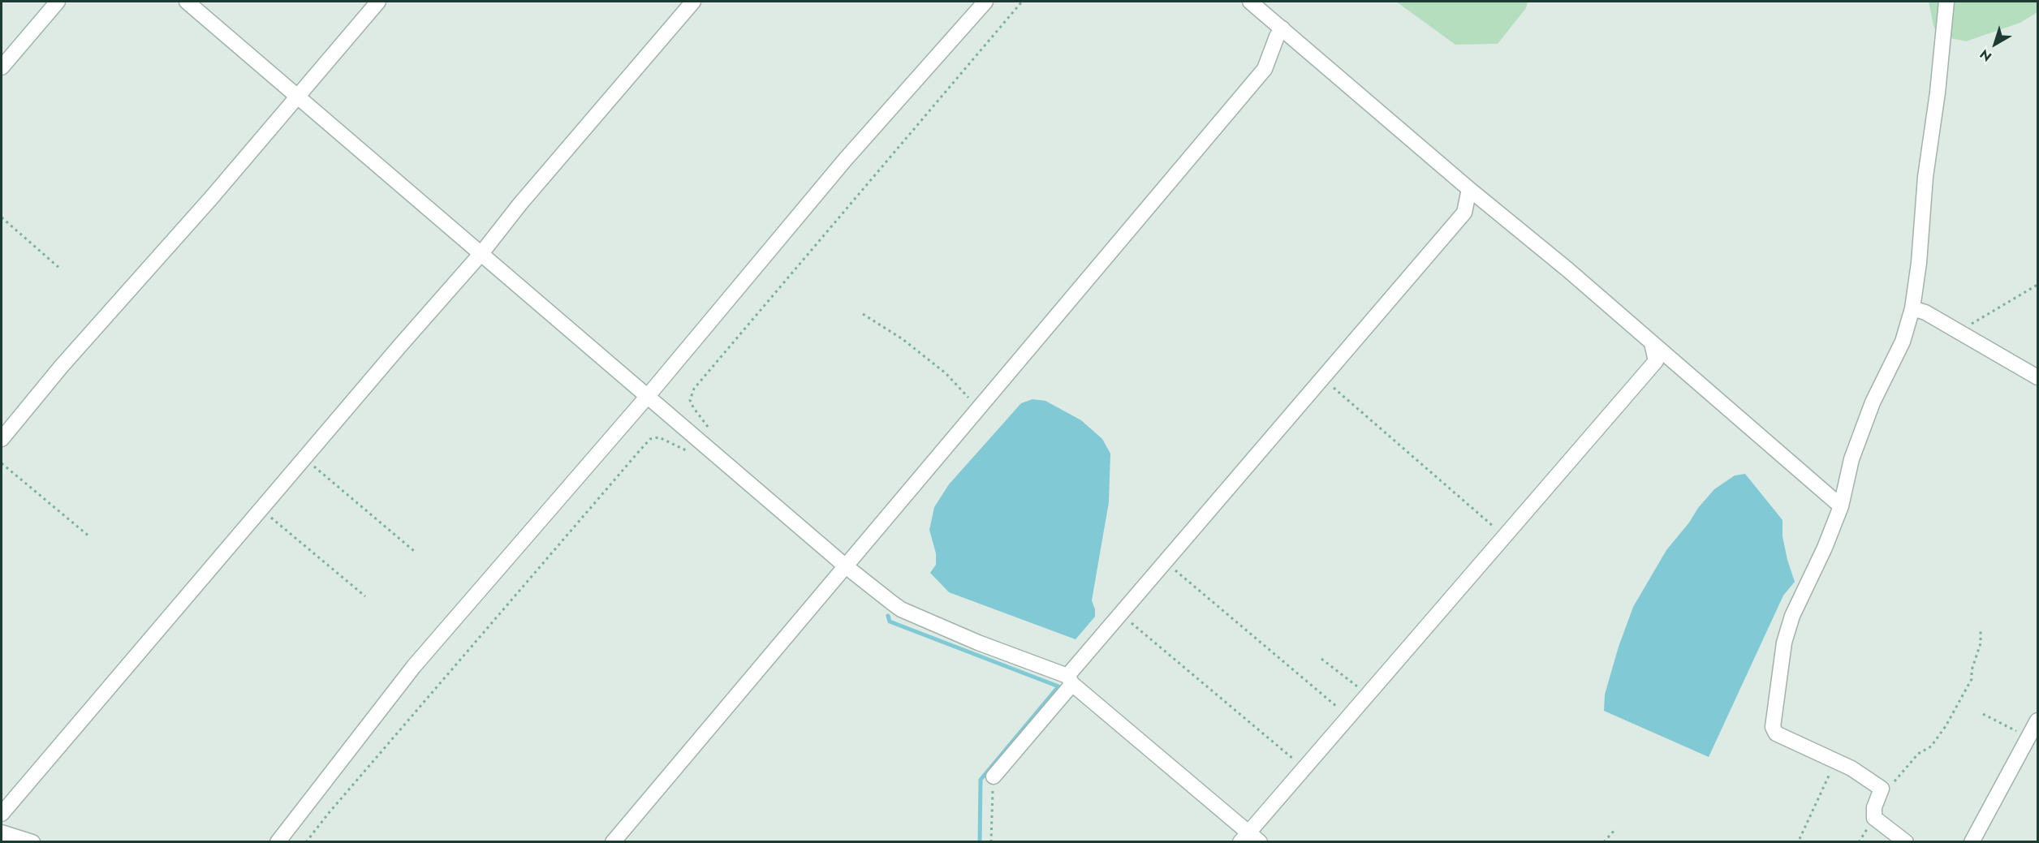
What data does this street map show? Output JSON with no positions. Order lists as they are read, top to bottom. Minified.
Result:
{"north":"bottom left"}
